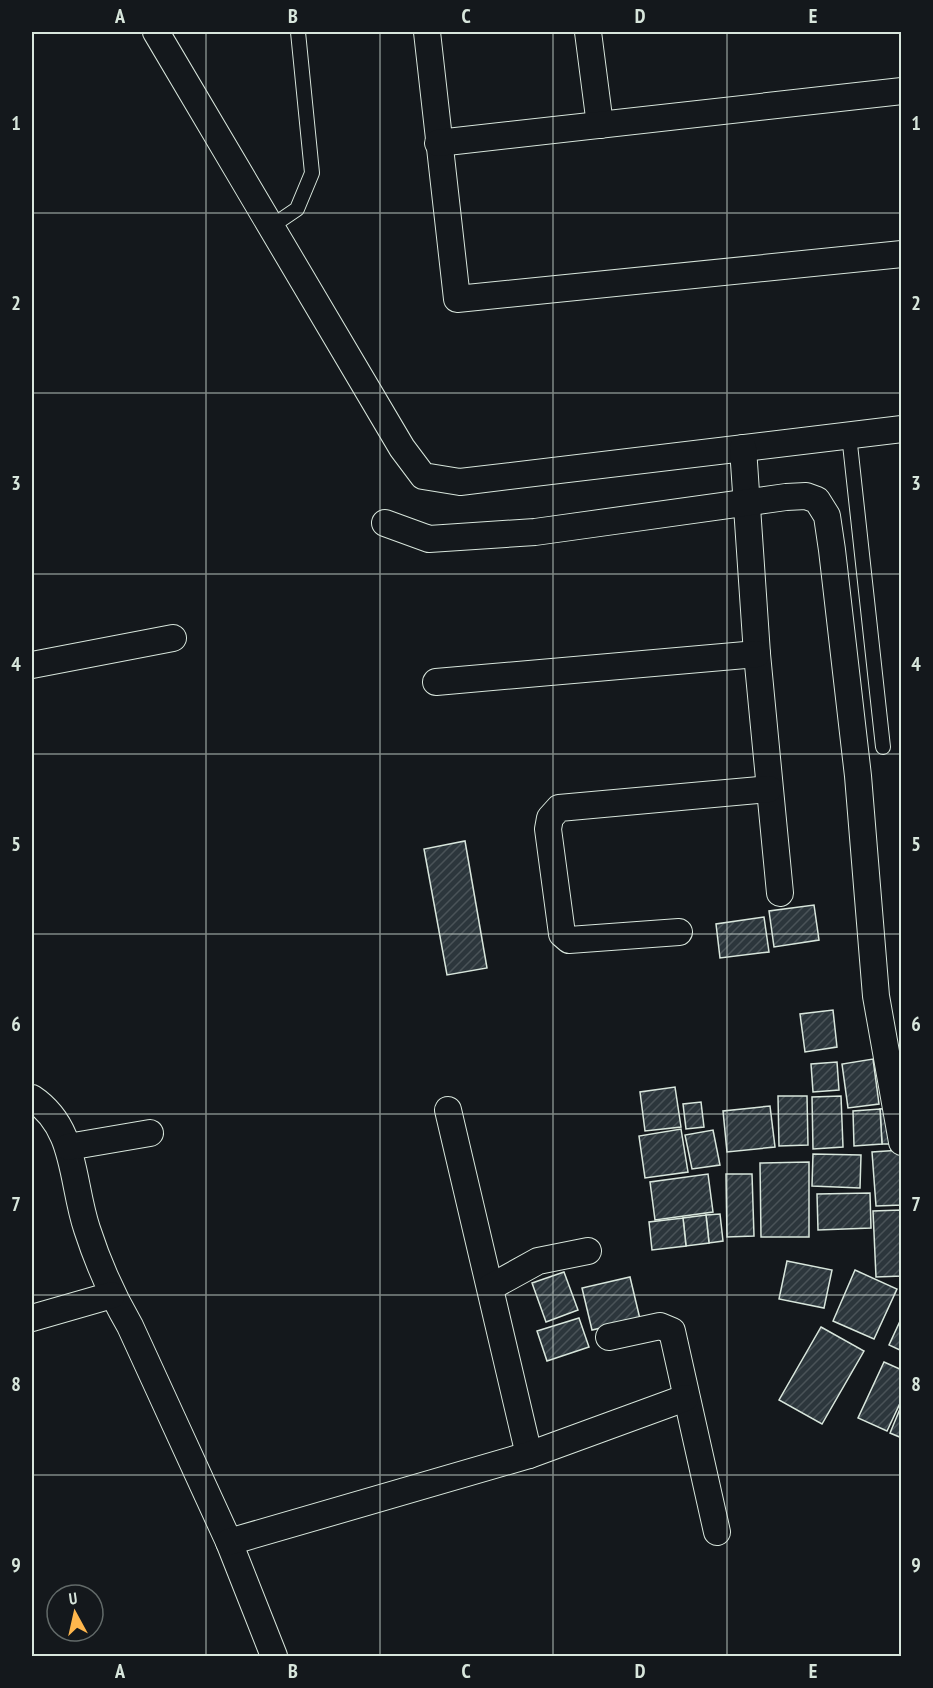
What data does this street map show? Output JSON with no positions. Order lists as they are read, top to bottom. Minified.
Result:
{"north":"top","grid":{"columns":["A","B","C","D","E"],"rows":["1","2","3","4","5","6","7","8","9"]}}
